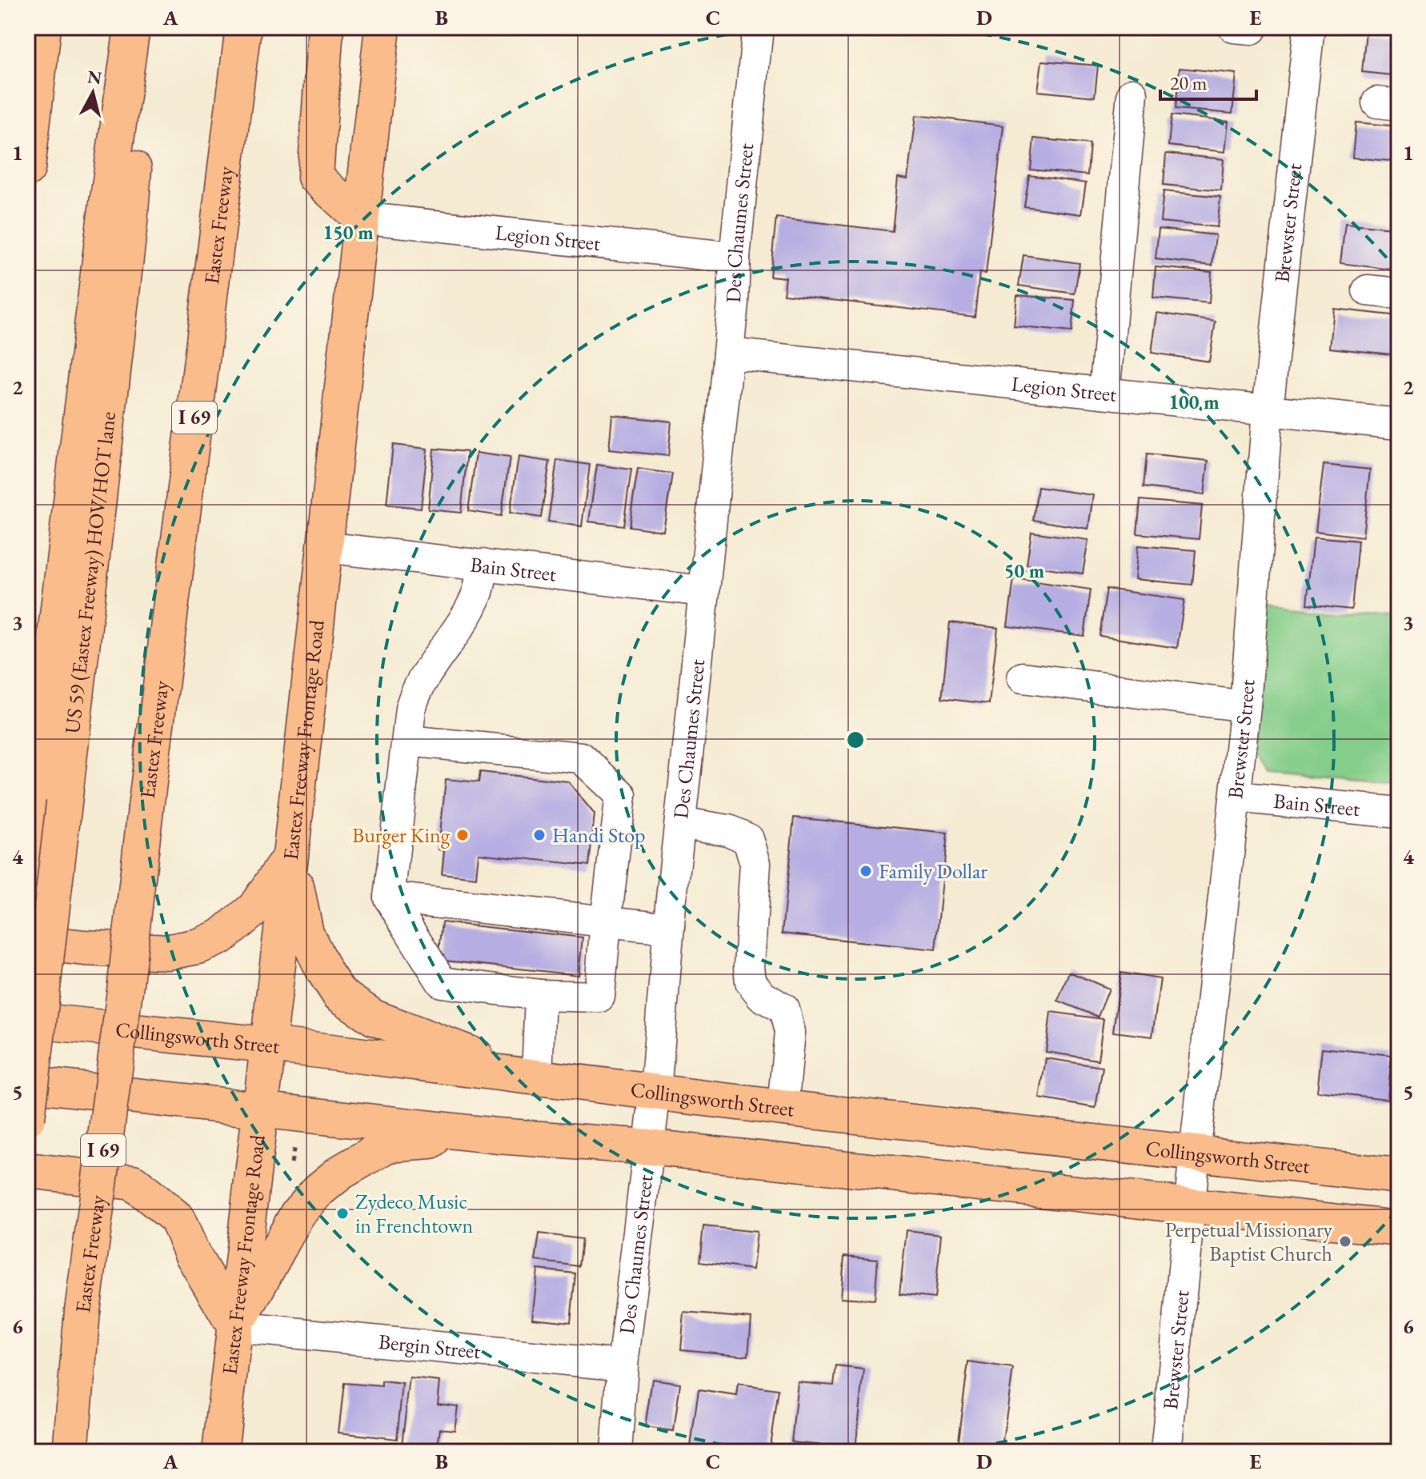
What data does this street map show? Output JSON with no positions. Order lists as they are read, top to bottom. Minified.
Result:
{"streets":{"main road":["Eastex Freeway","I 69","US 59 (Eastex Freeway) HOV/HOT lane","Eastex Freeway Frontage Road","Collingsworth Street"],"street":["Des Chaumes Street","Brewster Street","Legion Street","Bain Street","Bergin Street"]},"crossings":[["Des Chaumes Street","Legion Street"],["Des Chaumes Street","Bain Street"],["Des Chaumes Street","Collingsworth Street"],["Des Chaumes Street","Bergin Street"],["Brewster Street","Legion Street"],["Brewster Street","Bain Street"],["Brewster Street","Collingsworth Street"],["Legion Street","Eastex Freeway Frontage Road"],["Bain Street","Eastex Freeway Frontage Road"],["Eastex Freeway Frontage Road","Collingsworth Street"],["Eastex Freeway Frontage Road","Bergin Street"]],"places":["Burger King","Handi Stop","Family Dollar","Zydeco Music in Frenchtown","Perpetual Missionary Baptist Church"],"scale_bar":"20 m","north":"top","grid":{"columns":["A","B","C","D","E"],"rows":["1","2","3","4","5","6"]},"rings":["150 m","100 m","50 m"]}
